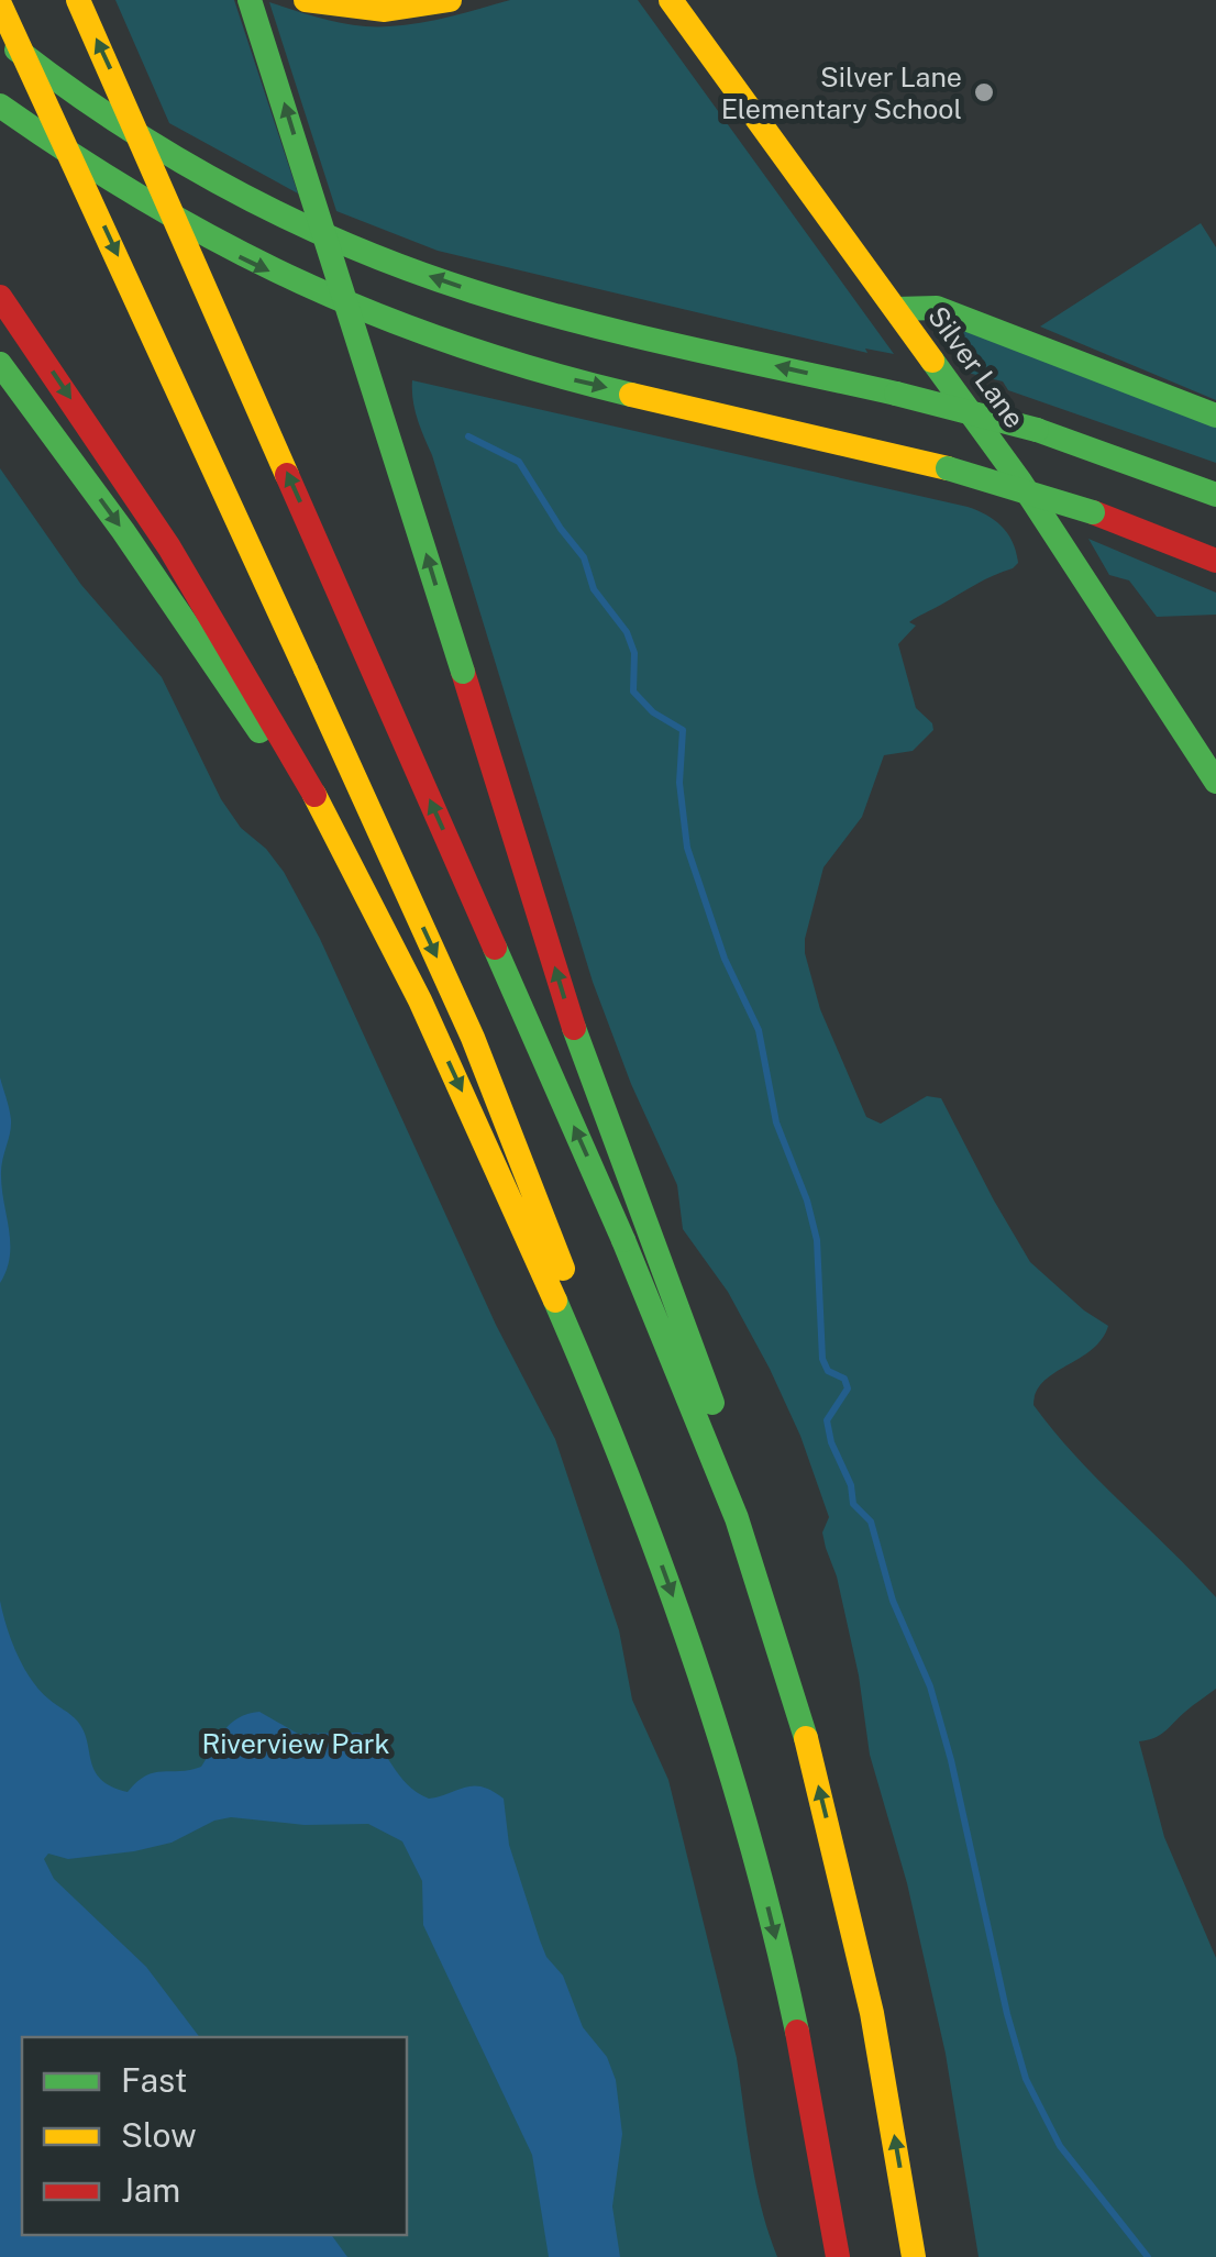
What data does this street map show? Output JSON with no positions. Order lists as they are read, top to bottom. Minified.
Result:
{"streets":{"main road":["Silver Lane"]},"parks":["Riverview Park"],"places":["Silver Lane Elementary School"],"legend":["Fast","Slow","Jam"]}
